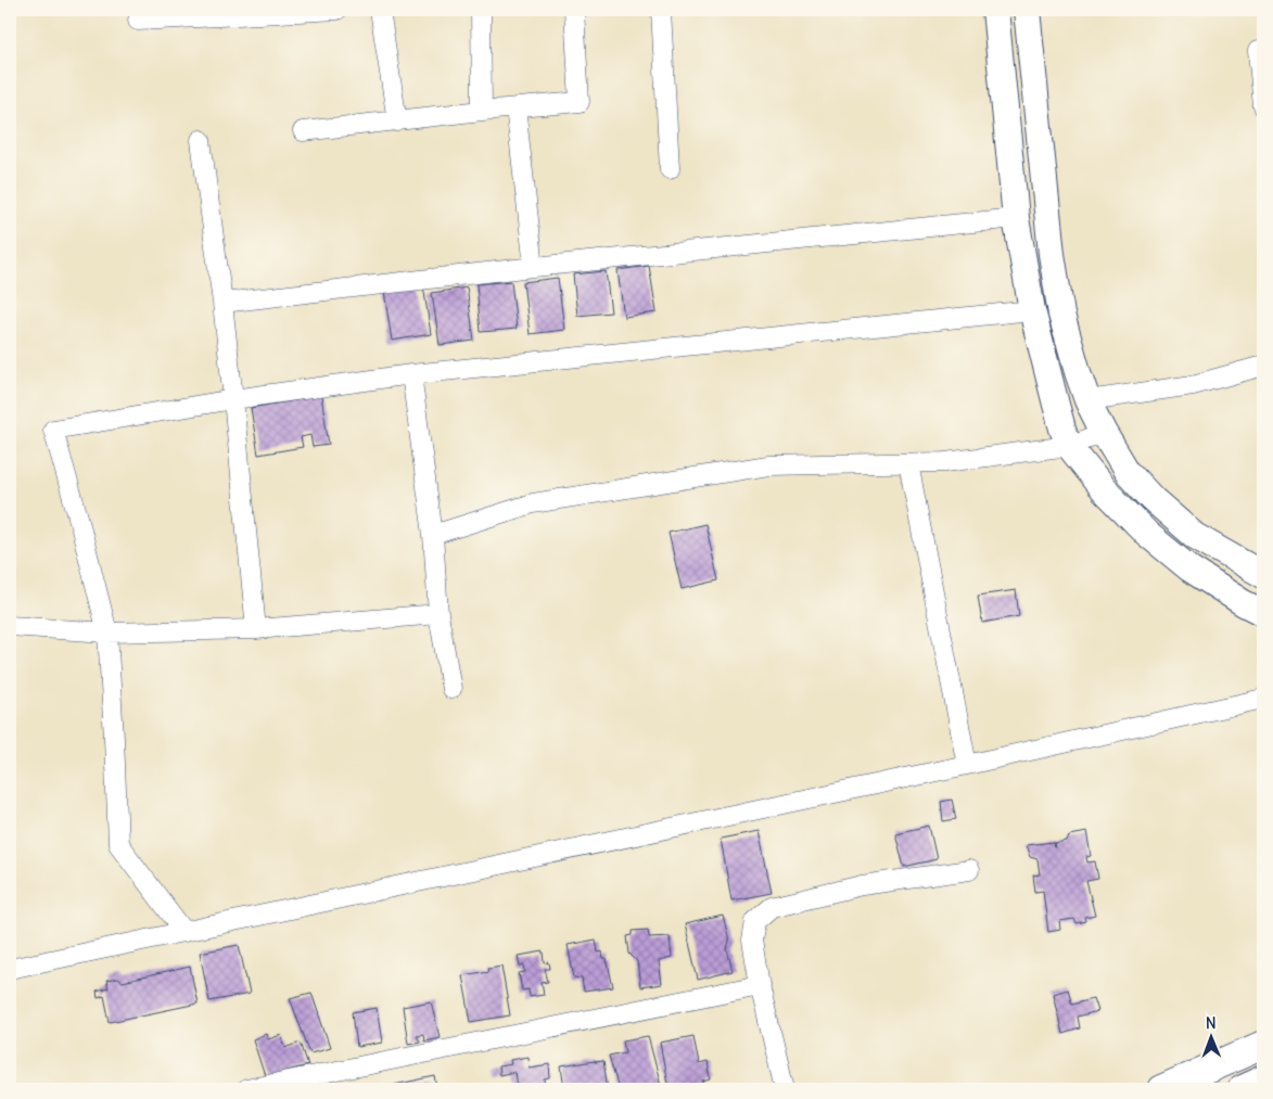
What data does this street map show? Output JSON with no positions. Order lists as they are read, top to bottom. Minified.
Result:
{"north":"top"}
